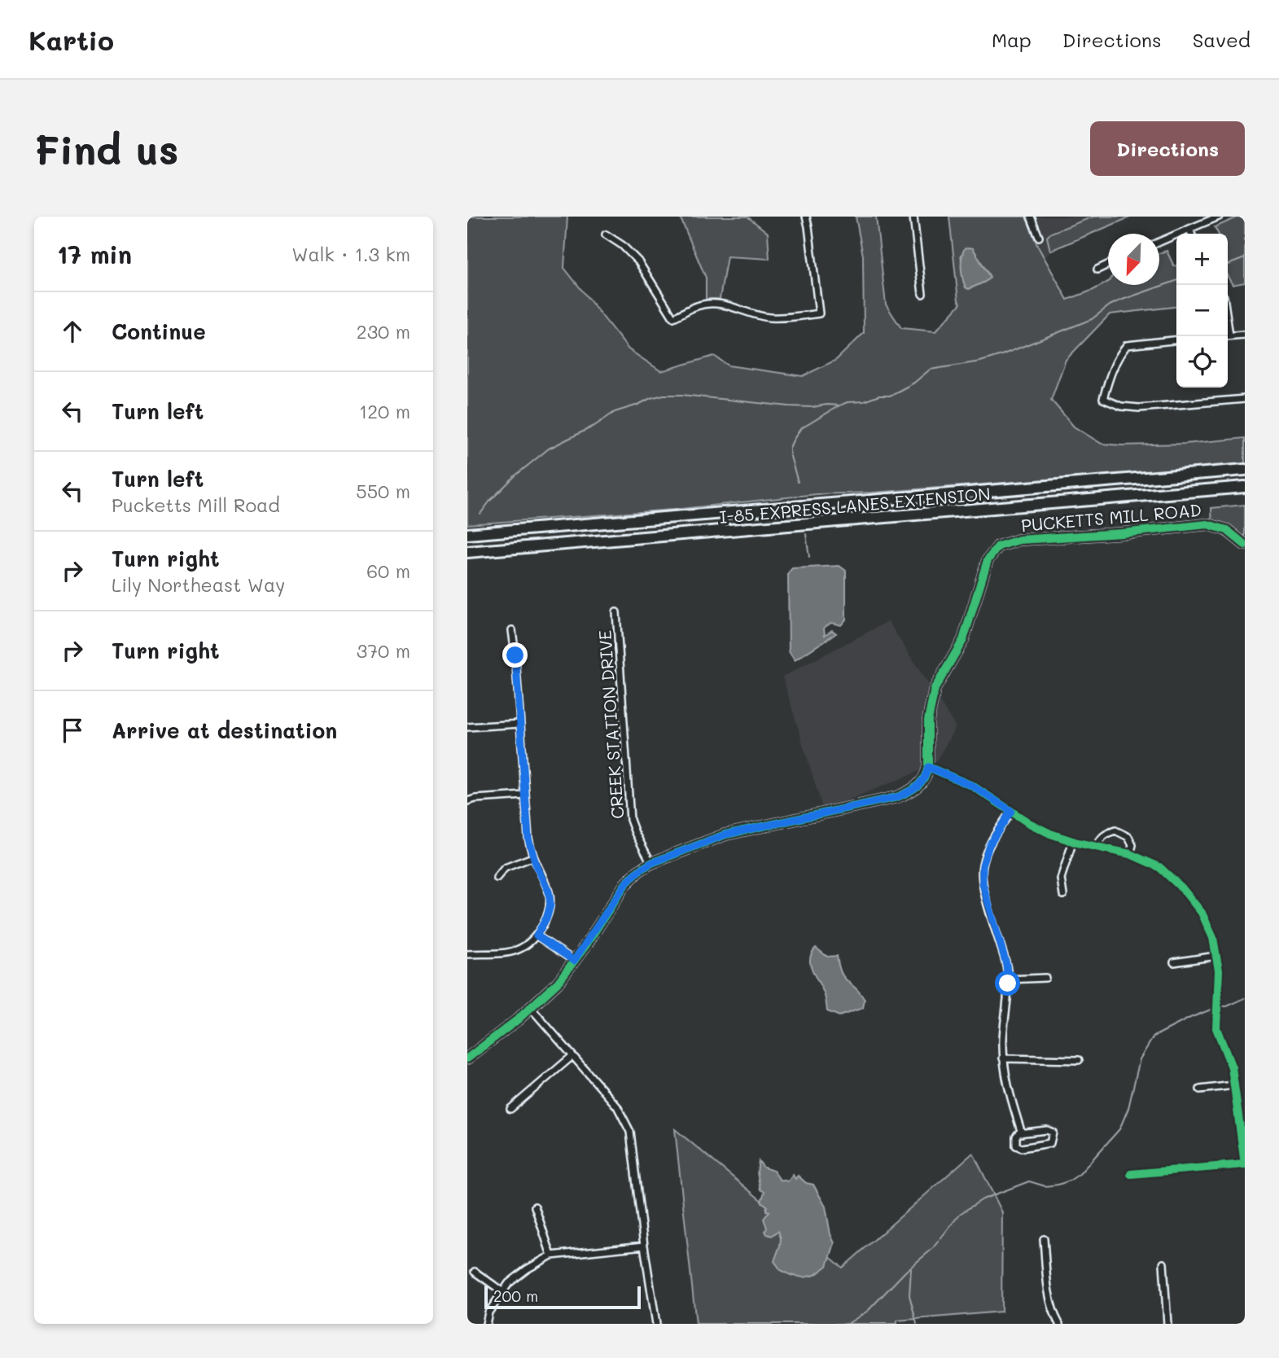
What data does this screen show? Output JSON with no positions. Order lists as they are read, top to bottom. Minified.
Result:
{"streets":{"highway":["I-85 EXPRESS LANES EXTENSION"],"street":["PUCKETTS MILL ROAD","CREEK STATION DRIVE"]},"scale_bar":"200 m","north":"bottom left","page":{"header":"Kartio","nav":["Map","Directions","Saved"],"buttons":"Directions","title":"Find us","heading":["17 min","Walk · 1.3 km"],"map_buttons":["+","−"],"list":[["Continue","230 m"],["Turn left","120 m"],["Turn left","Pucketts Mill Road","550 m"],["Turn right","Lily Northeast Way","60 m"],["Turn right","370 m"],"Arrive at destination"],"scale":"200 m"}}
